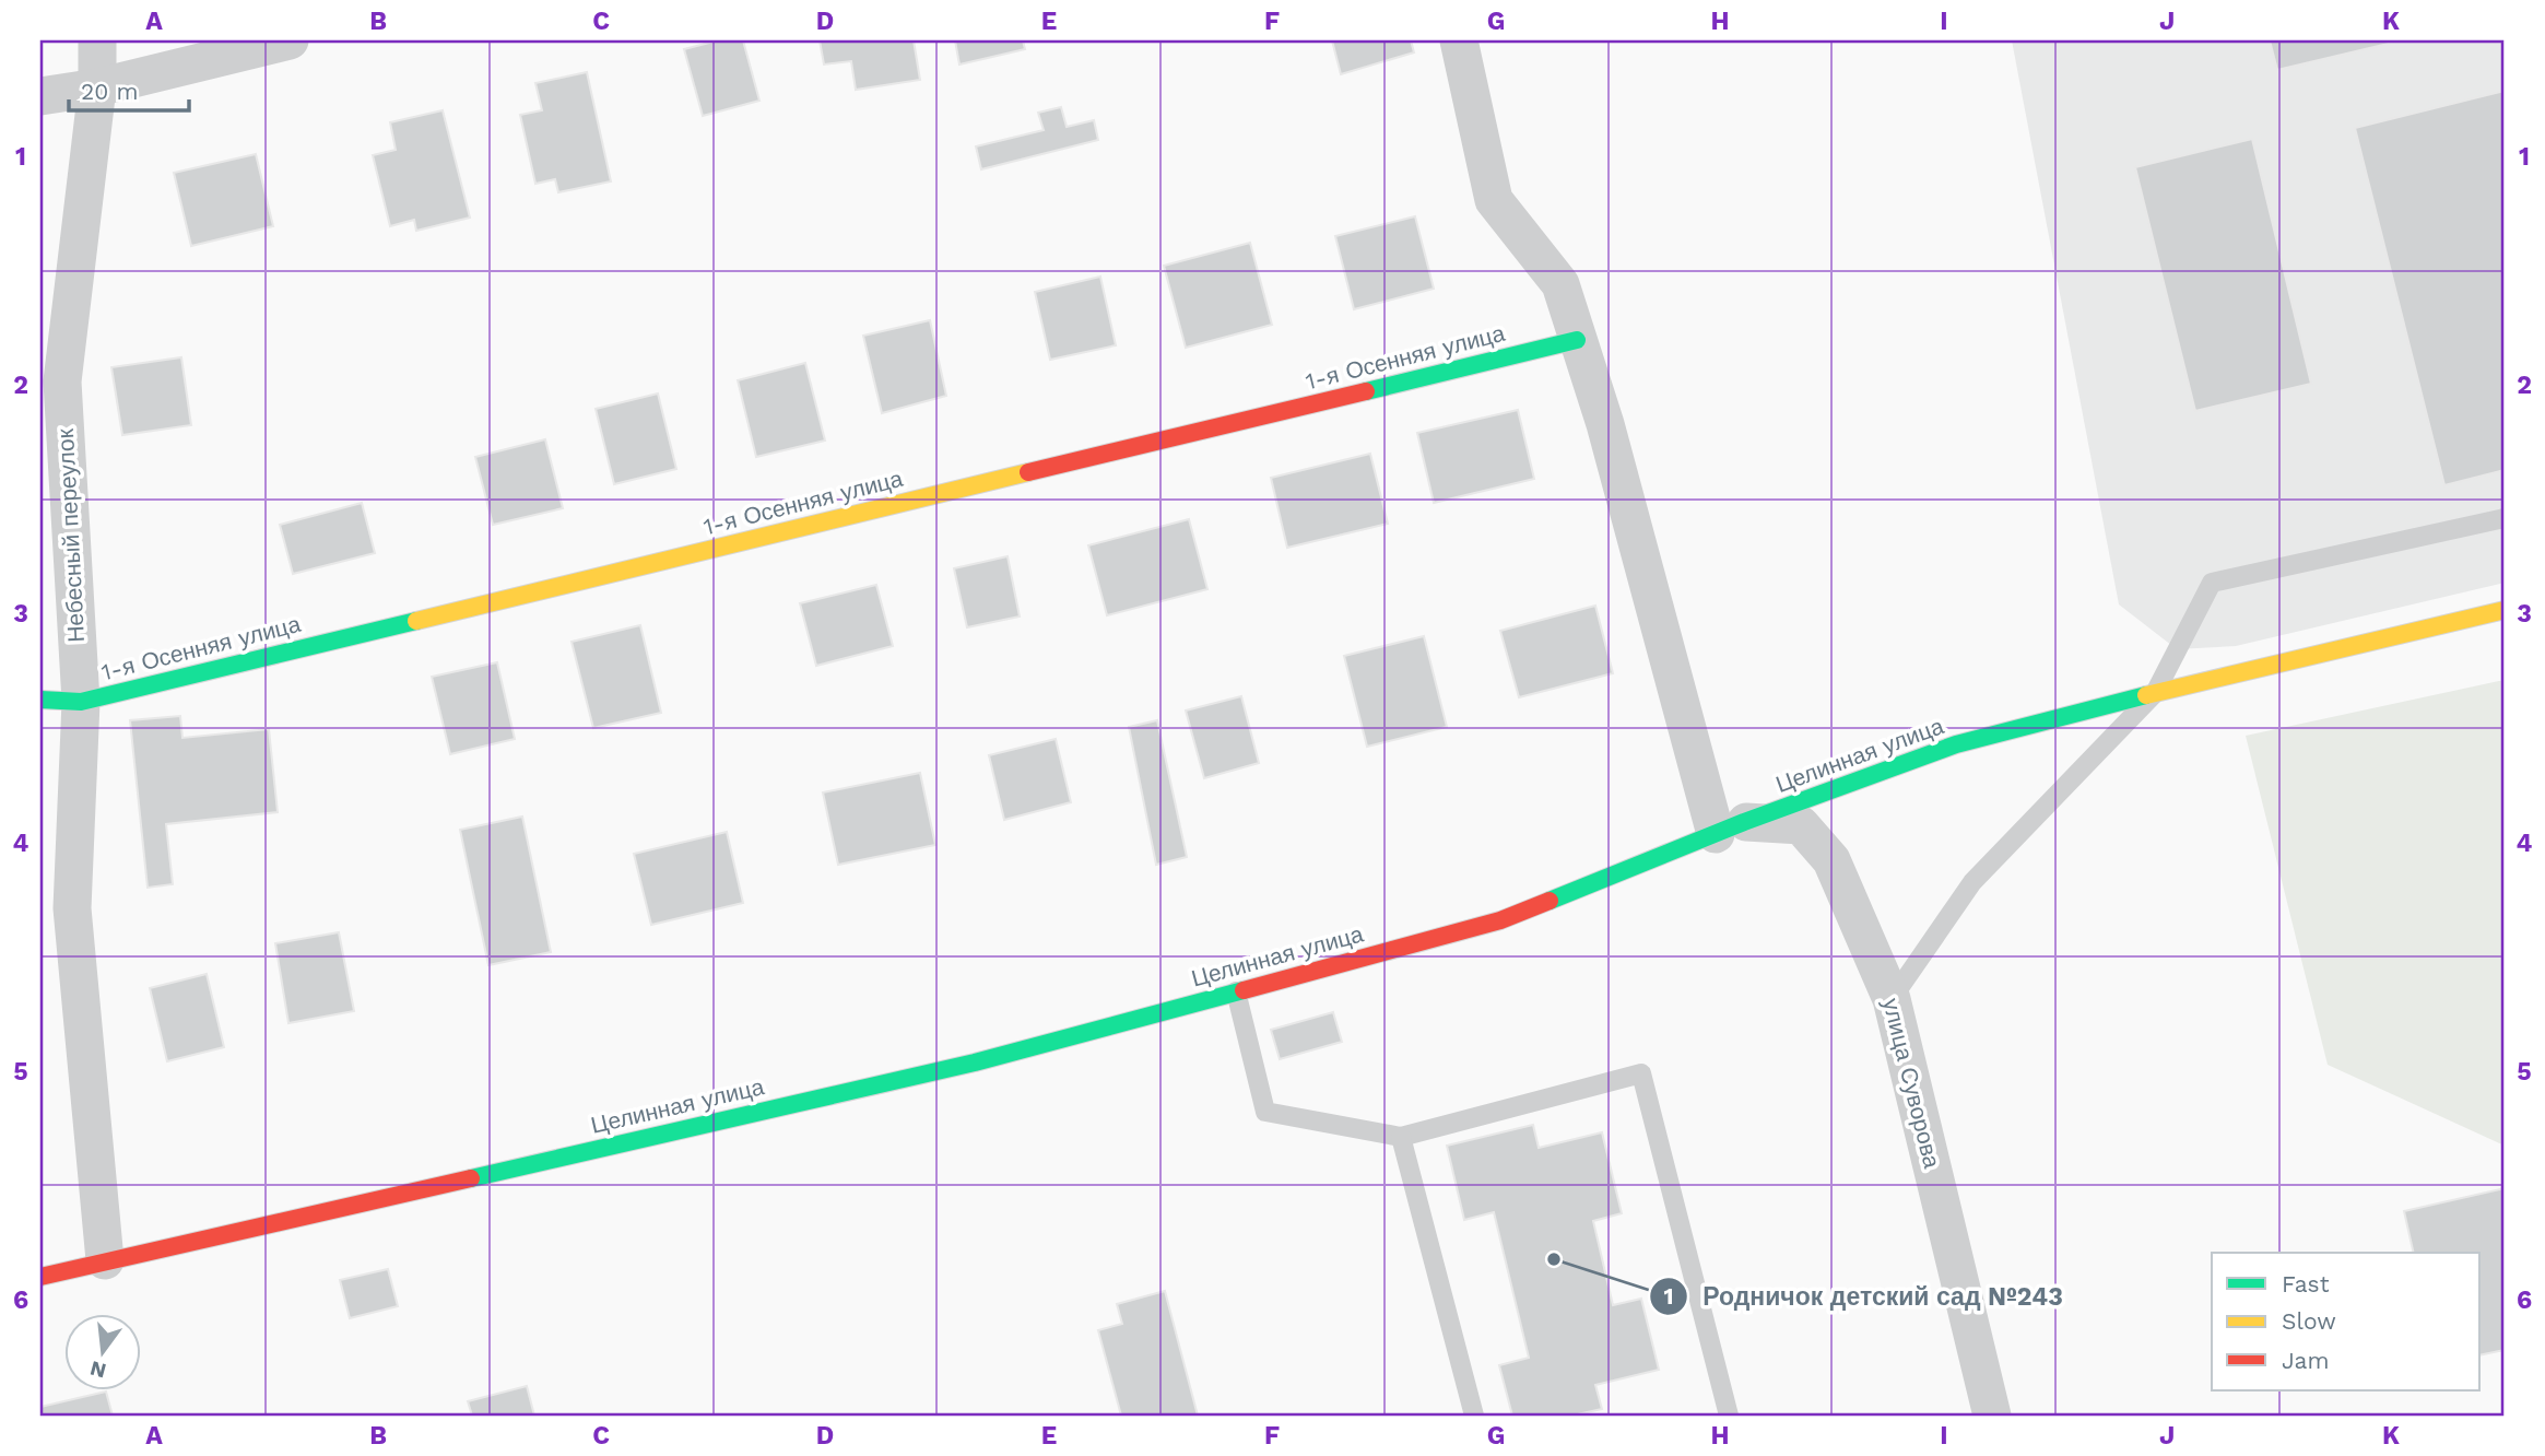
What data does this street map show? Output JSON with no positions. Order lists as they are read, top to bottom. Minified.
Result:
{"streets":{"street":["1-я Осенняя улица","Небесный переулок","Целинная улица","улица Суворова"]},"crossings":[["1-я Осенняя улица","Небесный переулок"],["Небесный переулок","Целинная улица"],["Целинная улица","улица Суворова"]],"places":["Родничок детский сад №243"],"legend":["Fast","Slow","Jam"],"scale_bar":"20 m","north":"bottom","grid":{"columns":["A","B","C","D","E","F","G","H","I","J","K"],"rows":["1","2","3","4","5","6"]}}
